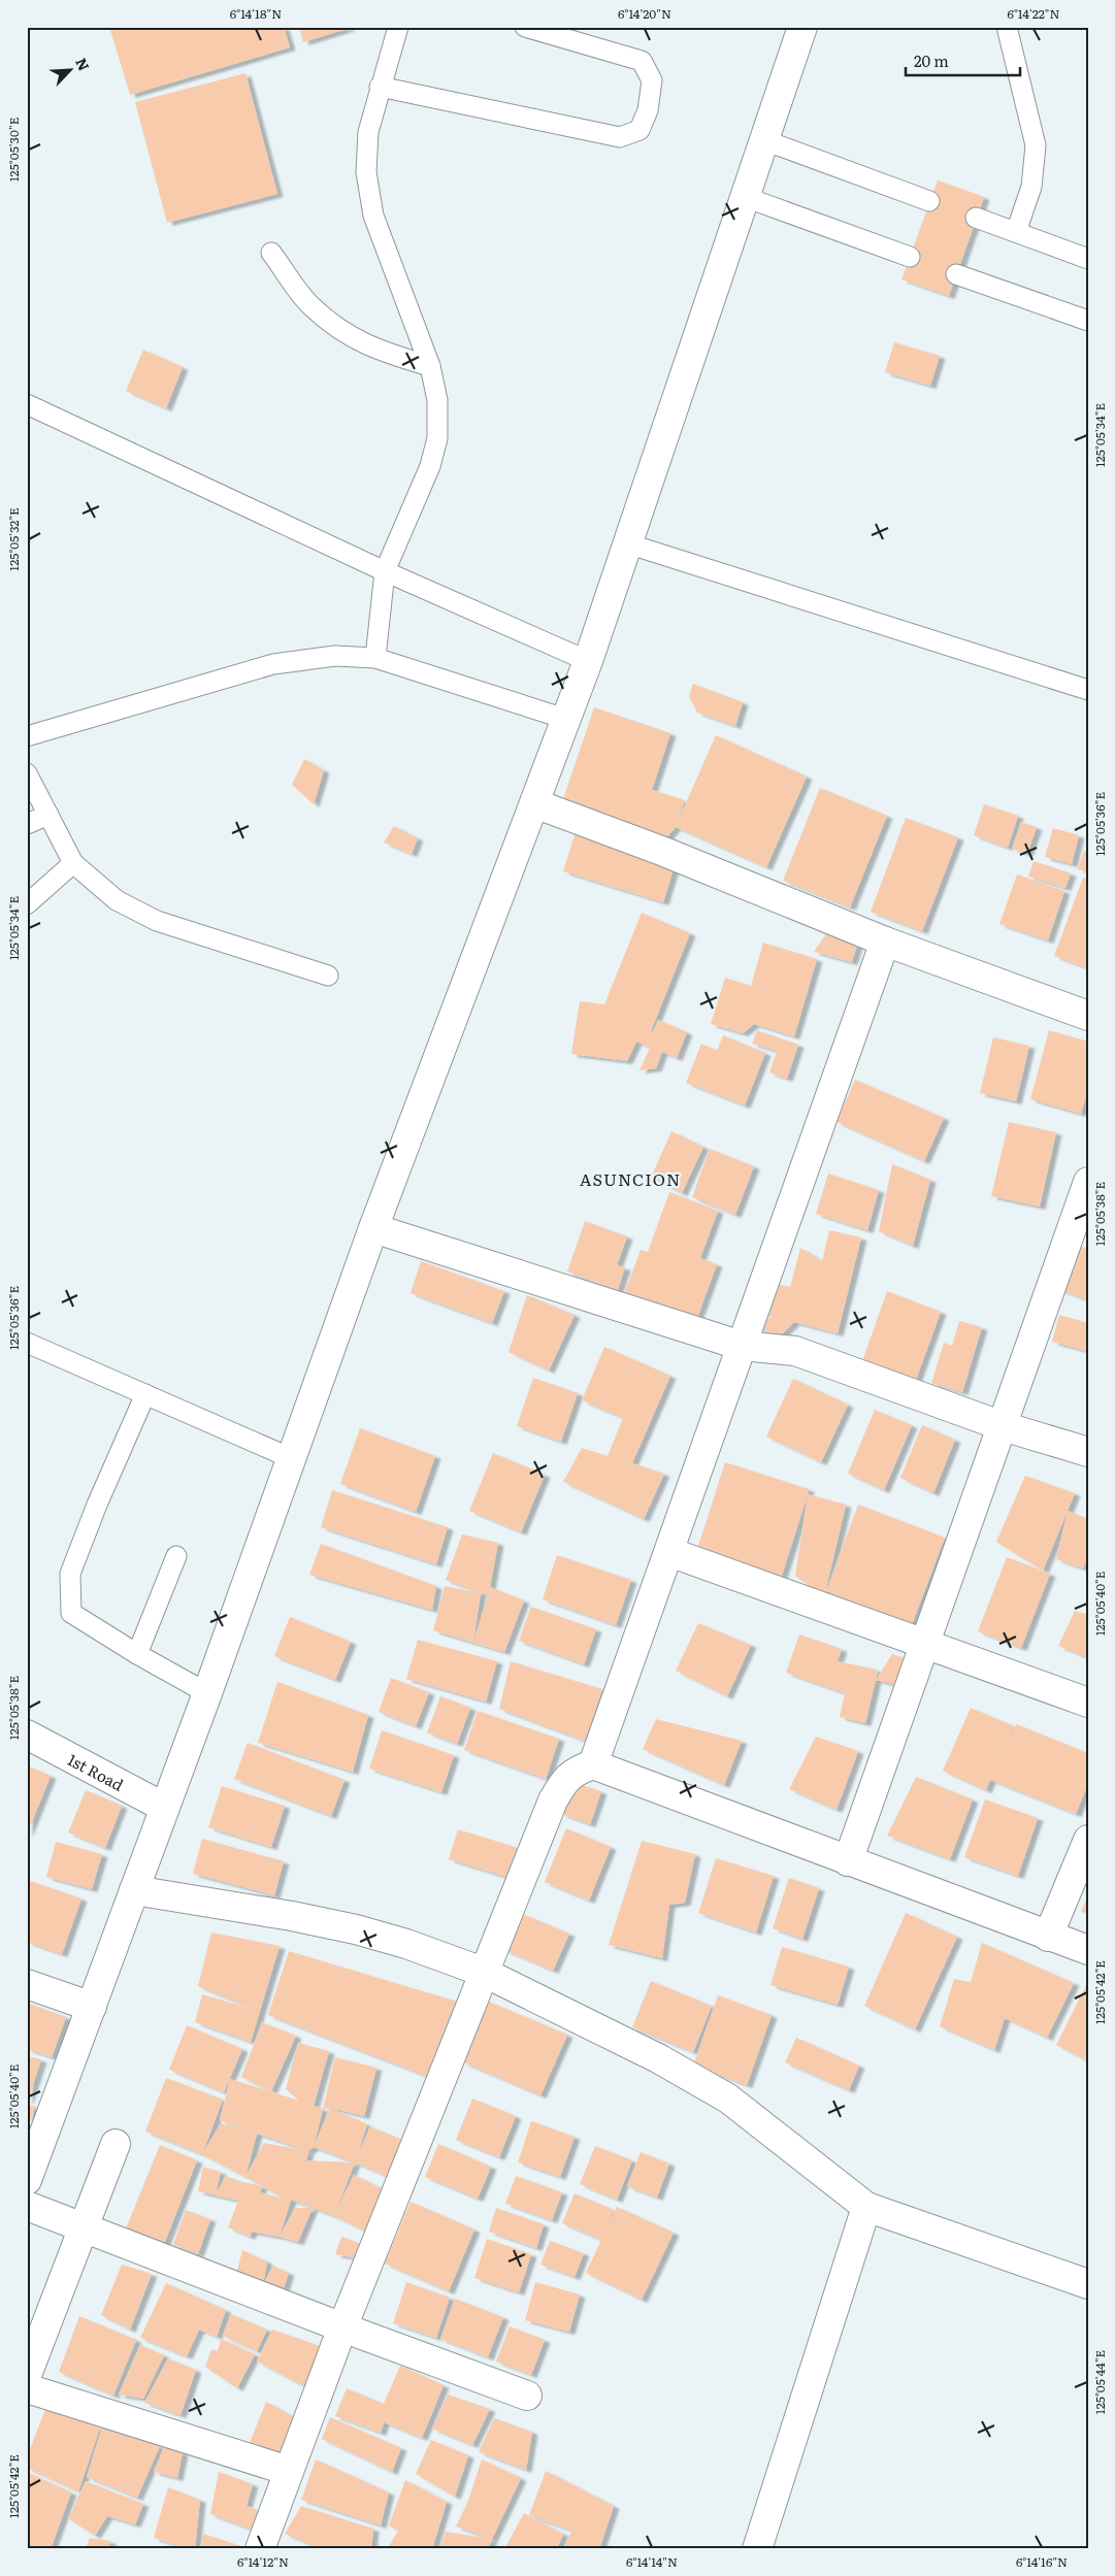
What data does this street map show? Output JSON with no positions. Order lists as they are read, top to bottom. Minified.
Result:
{"streets":{"street":["1st Road"]},"districts":["ASUNCION"],"scale_bar":"20 m","north":"top right","coordinates":["6°14'18\"N","6°14'20\"N","6°14'22\"N","125°05'30\"E","125°05'34\"E","125°05'32\"E","125°05'36\"E","125°05'38\"E","125°05'40\"E","125°05'42\"E","125°05'44\"E","6°14'12\"N","6°14'14\"N","6°14'16\"N"]}
